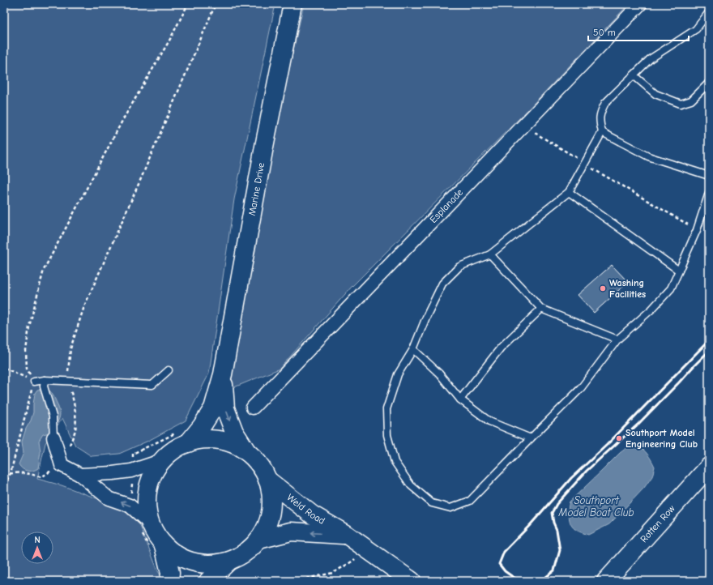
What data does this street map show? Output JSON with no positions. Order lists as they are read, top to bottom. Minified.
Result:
{"streets":{"street":["Marine Drive","Esplanade","Weld Road","Rotten Row"]},"water":["Southport Model Boat Club"],"places":["Washing Facilities","Southport Model Engineering Club"],"scale_bar":"50 m","north":"top"}
